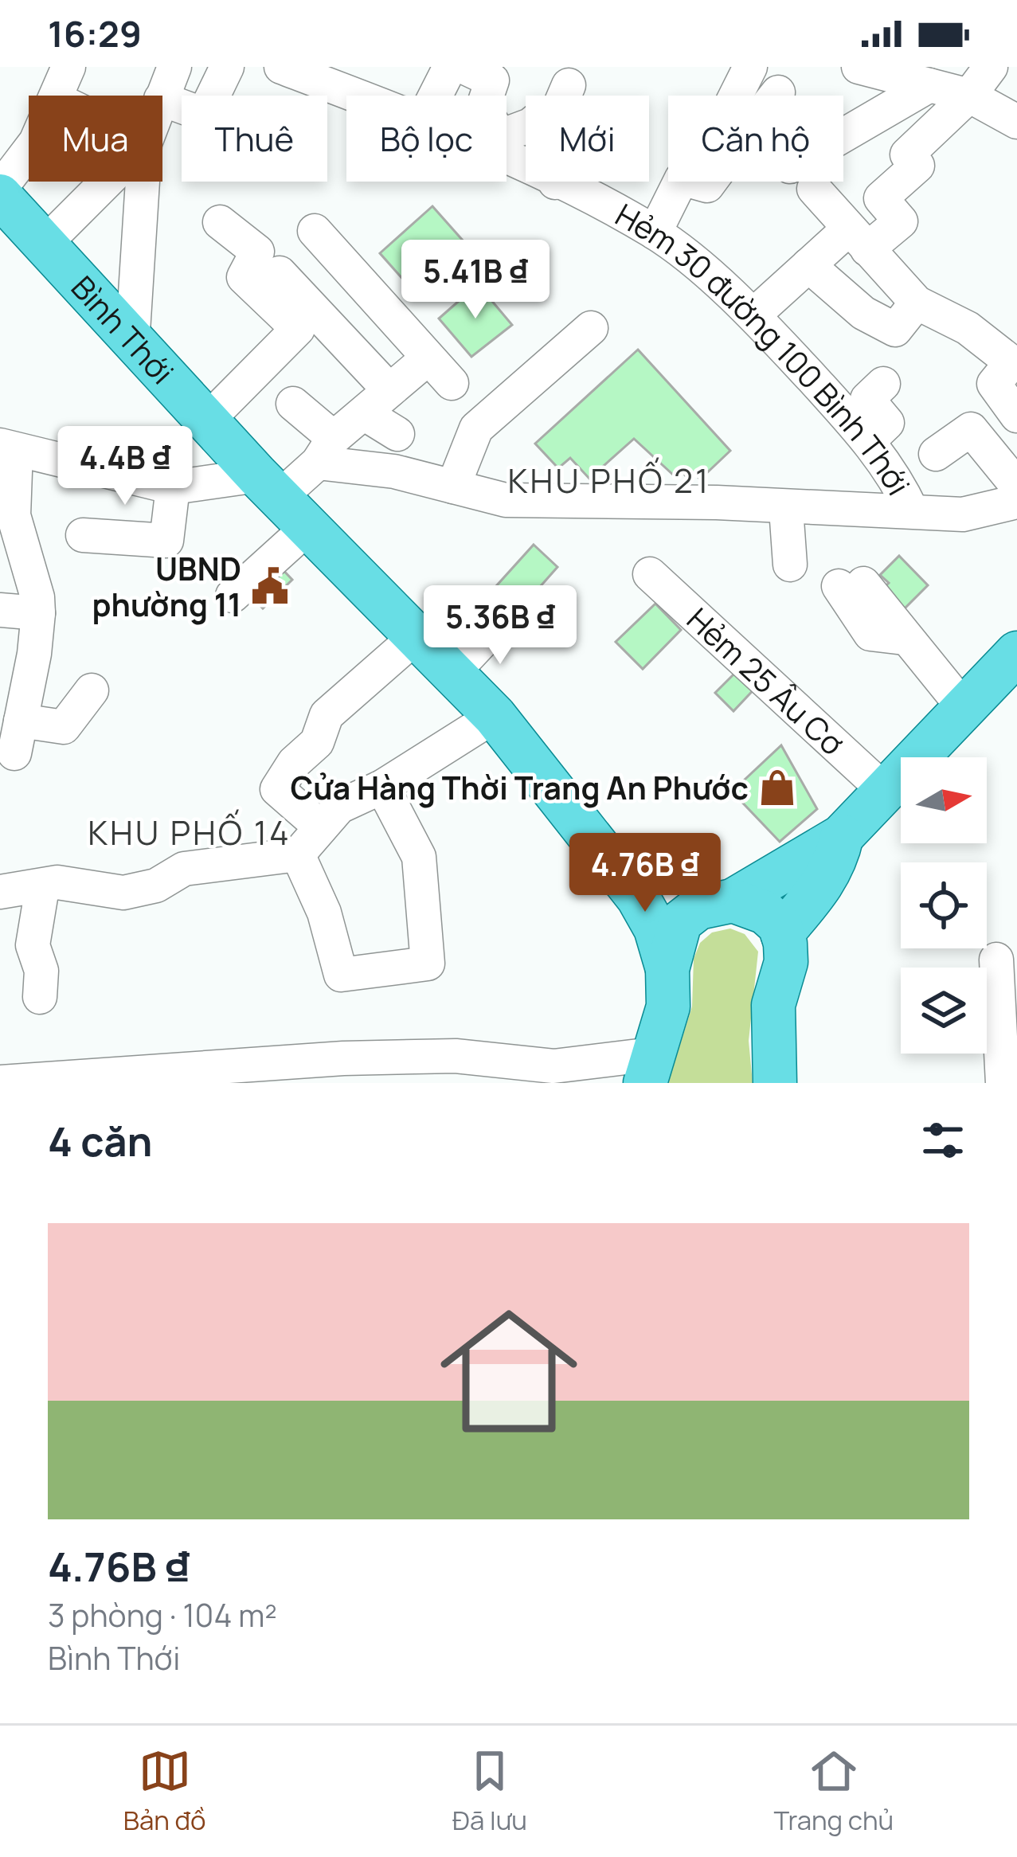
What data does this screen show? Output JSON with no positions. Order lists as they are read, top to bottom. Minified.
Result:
{"streets":{"main road":["Bình Thới"],"street":["Hẻm 30 đường 100 Bình Thới","Hẻm 25 Âu Cơ"]},"districts":["KHU PHỐ 21","KHU PHỐ 14"],"places":{"public building":["UBND phường 11"],"shop":["Cửa Hàng Thời Trang An Phước"]},"north":"right","page":{"status":"16:29","chip":["Mua","Thuê","Bộ lọc","Mới","Căn hộ"],"price":["5.41B ₫","4.4B ₫","5.36B ₫","4.76B ₫"],"heading":"4 căn","list":[{"name":"4.76B ₫","note":"3 phòng · 104 m² · Bình Thới"}],"tabs":["Bản đồ","Đã lưu","Trang chủ"]}}
